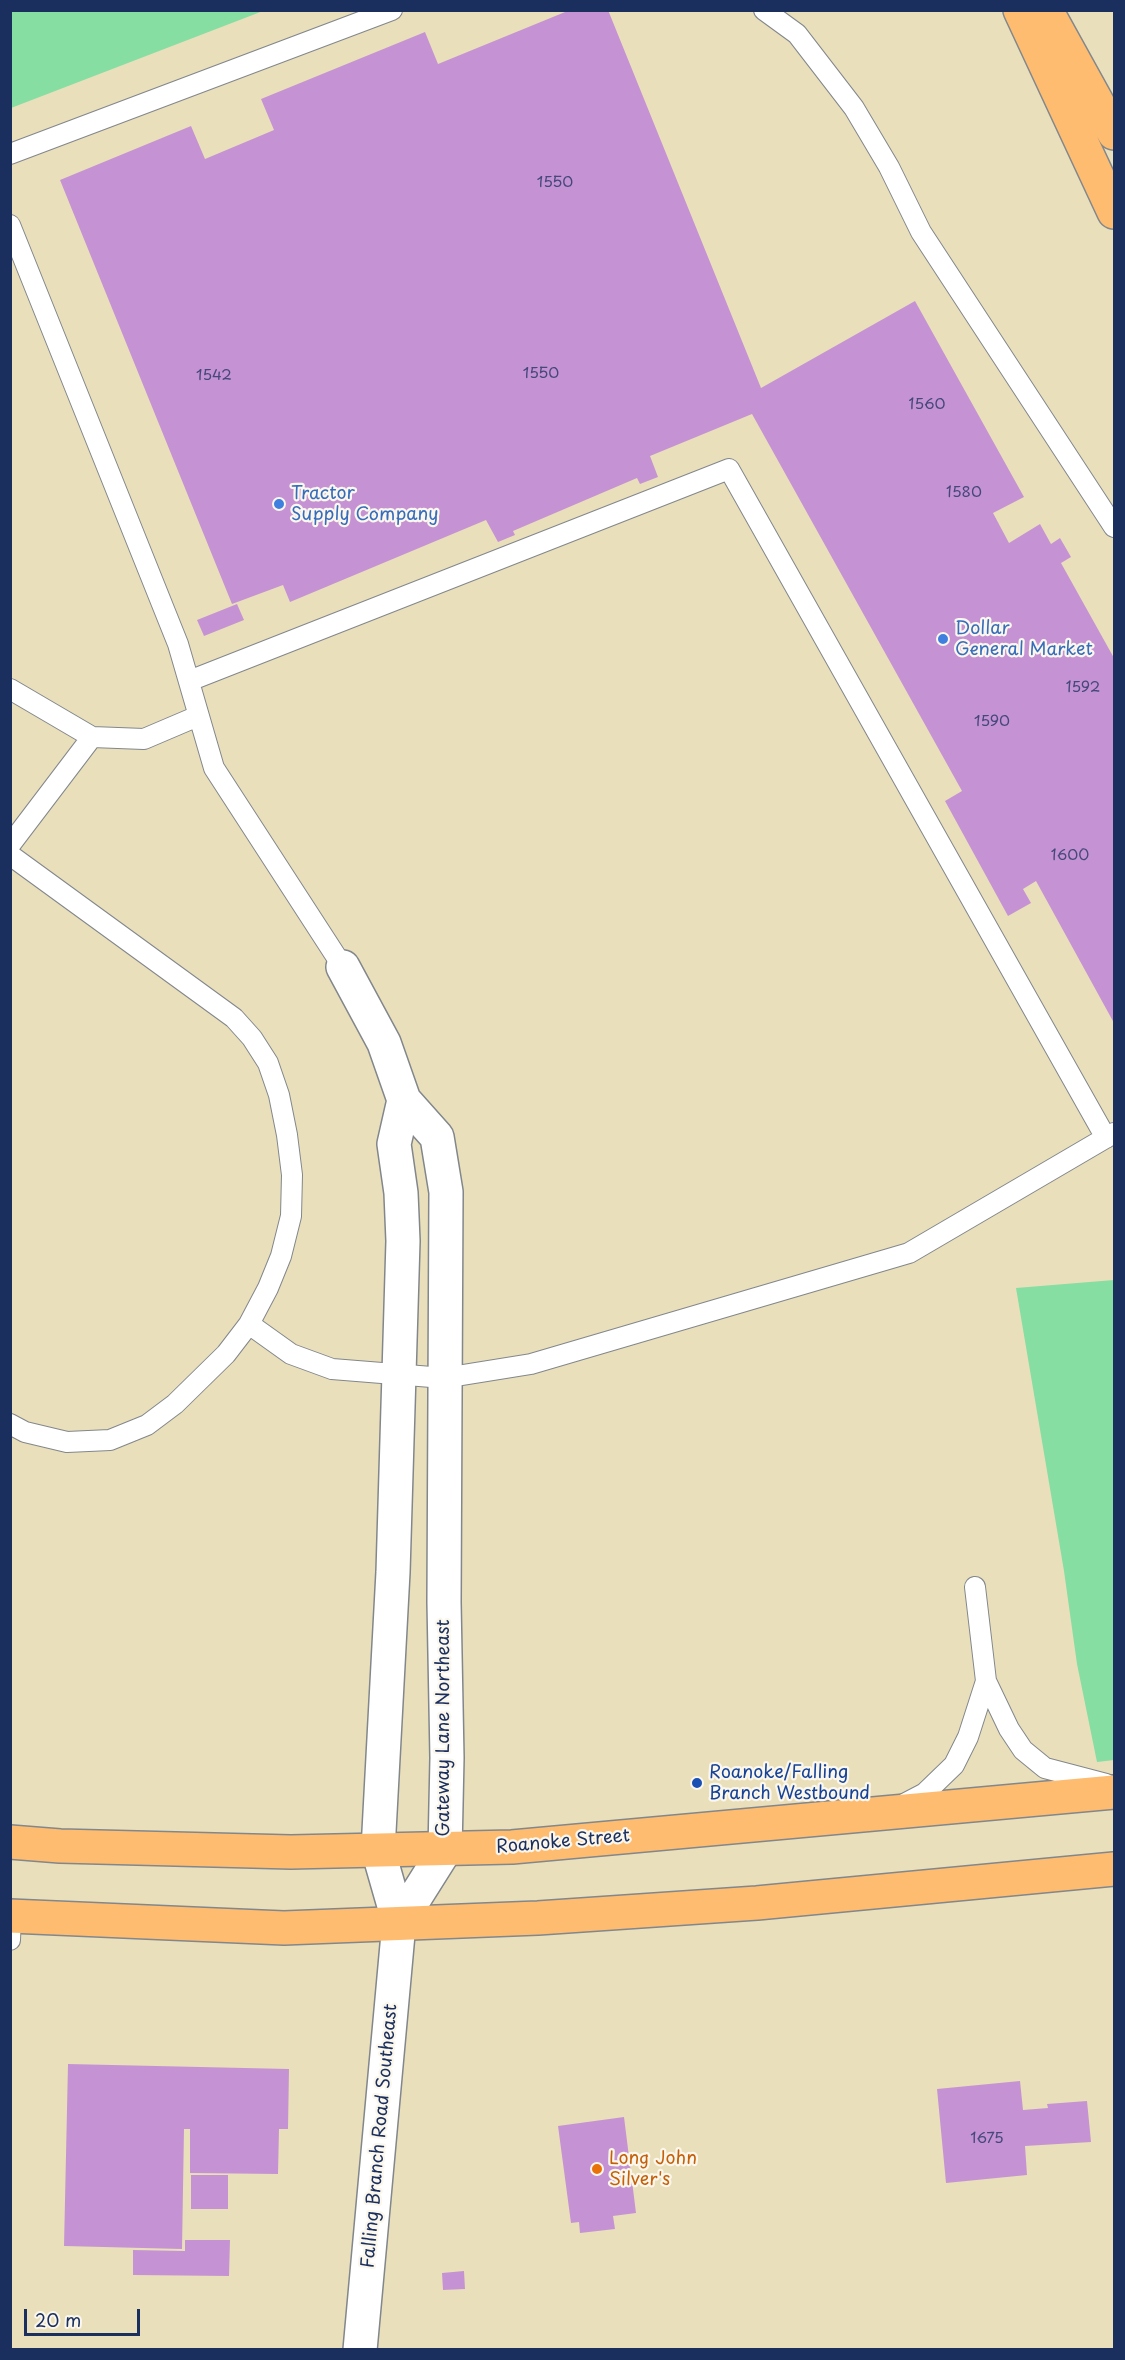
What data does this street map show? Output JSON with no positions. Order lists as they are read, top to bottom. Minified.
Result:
{"streets":{"main road":["Roanoke Street"],"street":["Gateway Lane Northeast","Falling Branch Road Southeast"]},"crossings":[["Gateway Lane Northeast","Roanoke Street"],["Gateway Lane Northeast","Falling Branch Road Southeast"]],"places":["Tractor Supply Company","Dollar General Market","Roanoke/Falling Branch Westbound","Long John Silver's"],"house_numbers":["1550","1550","1542","1560","1580","1592","1590","1600","1675"],"scale_bar":"20 m"}
